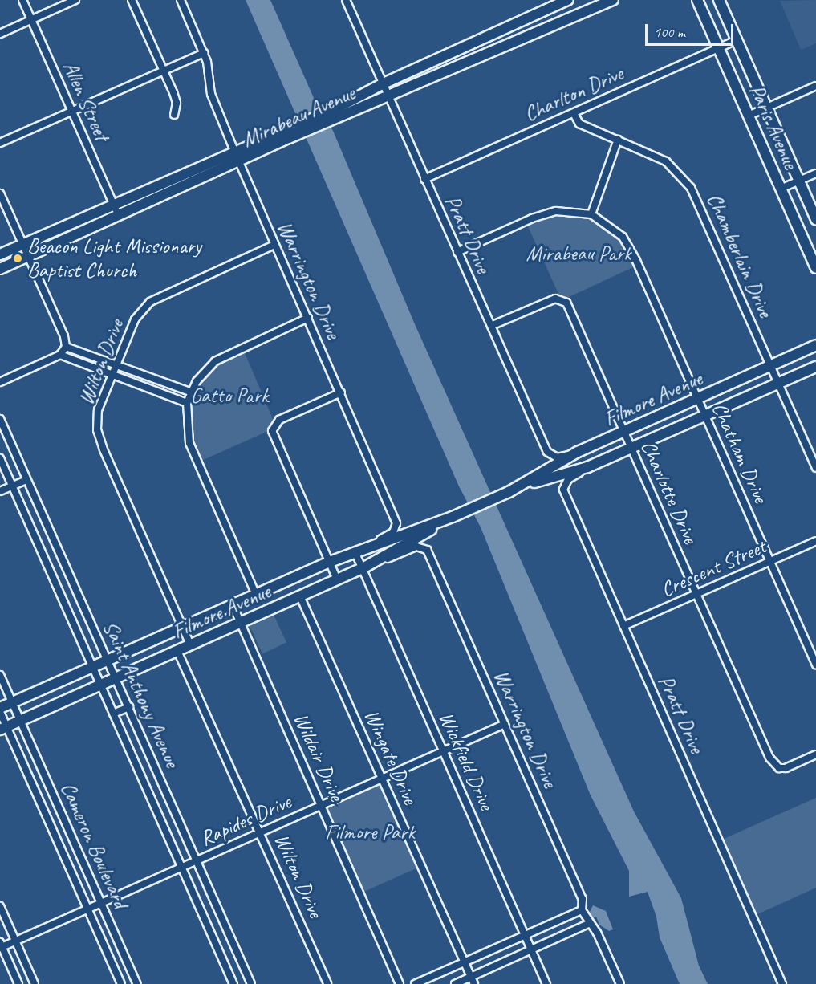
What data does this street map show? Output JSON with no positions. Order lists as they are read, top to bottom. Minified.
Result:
{"streets":{"street":["Charlton Drive","Allen Street","Mirabeau Avenue","Paris Avenue","Pratt Drive","Chamberlain Drive","Warrington Drive","Wilton Drive","Filmore Avenue","Chatham Drive","Charlotte Drive","Crescent Street","Saint Anthony Avenue","Wildair Drive","Wingate Drive","Wickfield Drive","Rapides Drive","Cameron Boulevard"]},"crossings":[["Charlton Drive","Paris Avenue"],["Charlton Drive","Pratt Drive"],["Charlton Drive","Chamberlain Drive"],["Allen Street","Mirabeau Avenue"],["Mirabeau Avenue","Pratt Drive"],["Mirabeau Avenue","Warrington Drive"],["Pratt Drive","Filmore Avenue"],["Pratt Drive","Chatham Drive"],["Pratt Drive","Charlotte Drive"],["Pratt Drive","Crescent Street"],["Chamberlain Drive","Filmore Avenue"],["Warrington Drive","Wilton Drive"],["Warrington Drive","Filmore Avenue"],["Warrington Drive","Wickfield Drive"],["Warrington Drive","Rapides Drive"],["Wilton Drive","Filmore Avenue"],["Wilton Drive","Rapides Drive"],["Filmore Avenue","Chatham Drive"],["Filmore Avenue","Charlotte Drive"],["Filmore Avenue","Saint Anthony Avenue"],["Filmore Avenue","Wildair Drive"],["Filmore Avenue","Wingate Drive"],["Filmore Avenue","Wickfield Drive"],["Filmore Avenue","Cameron Boulevard"],["Chatham Drive","Crescent Street"],["Charlotte Drive","Crescent Street"],["Saint Anthony Avenue","Rapides Drive"],["Wildair Drive","Rapides Drive"],["Wingate Drive","Rapides Drive"],["Wickfield Drive","Rapides Drive"],["Rapides Drive","Cameron Boulevard"]],"parks":["Mirabeau Park","Gatto Park","Filmore Park"],"places":["Beacon Light Missionary Baptist Church"],"scale_bar":"100 m"}
